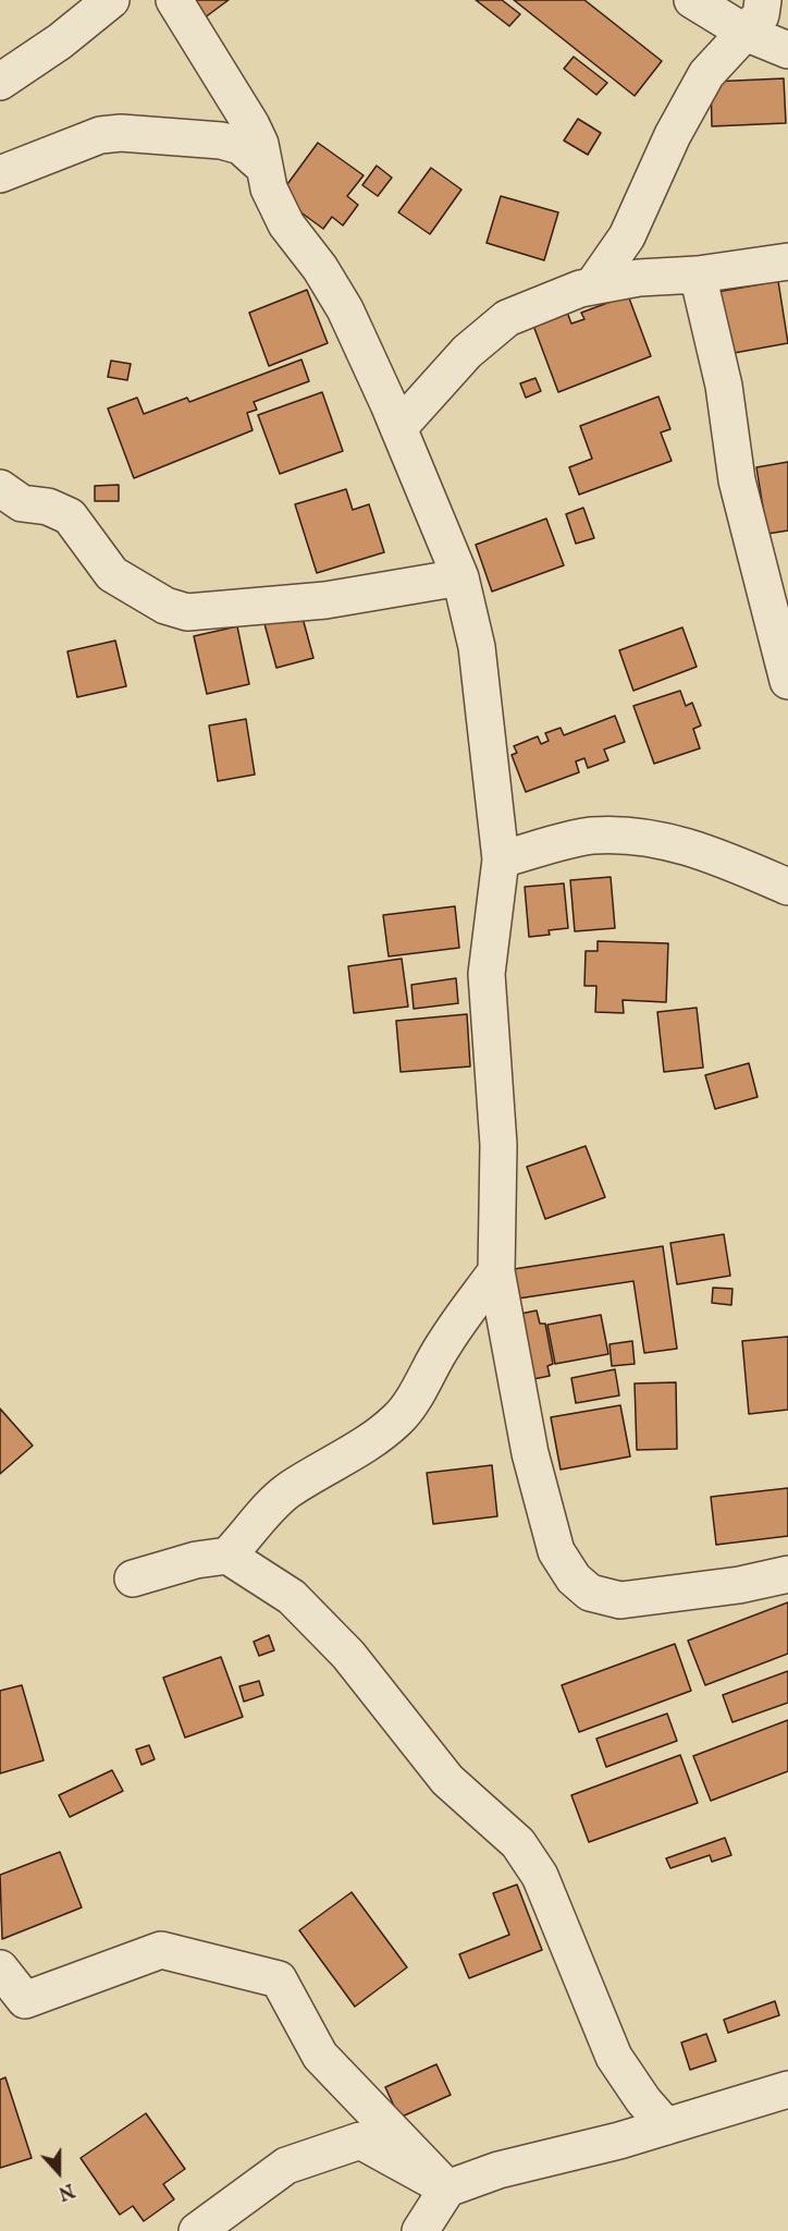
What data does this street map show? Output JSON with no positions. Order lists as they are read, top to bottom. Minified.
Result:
{"north":"bottom"}
